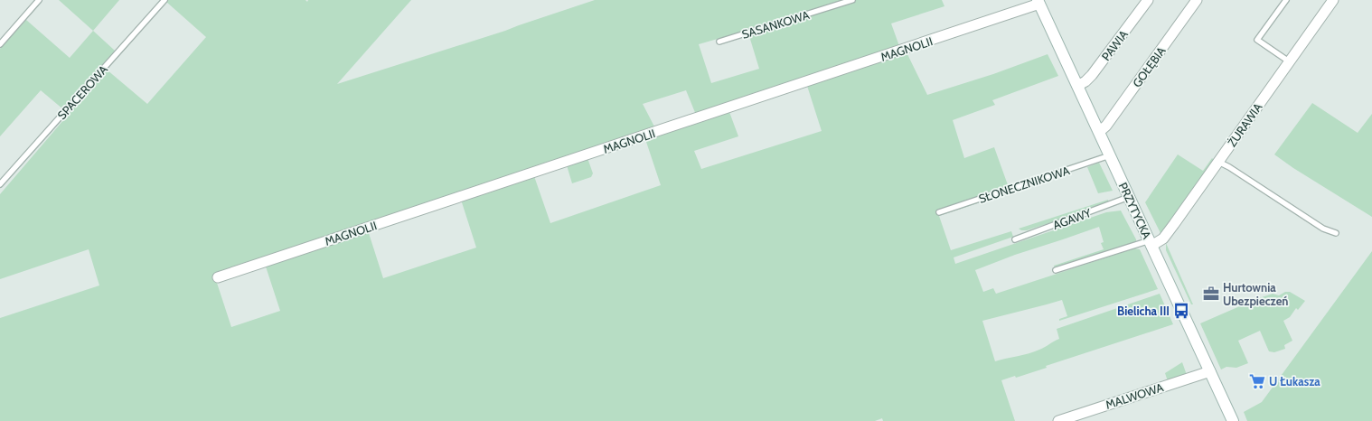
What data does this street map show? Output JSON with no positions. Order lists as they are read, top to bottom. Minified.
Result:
{"streets":{"main road":["PRZYTYCKA"],"street":["PAWIA","MAGNOLII","GOŁĘBIA","ŻURAWIA","MALWOWA"],"lane":["SASANKOWA","SPACEROWA","SŁONECZNIKOWA","AGAWY"]},"crossings":[["PAWIA","PRZYTYCKA"],["MAGNOLII","PRZYTYCKA"],["GOŁĘBIA","PRZYTYCKA"],["ŻURAWIA","PRZYTYCKA"],["SŁONECZNIKOWA","PRZYTYCKA"],["PRZYTYCKA","AGAWY"],["PRZYTYCKA","MALWOWA"]],"places":{"office":["Hurtownia Ubezpieczeń"],"bus stop":["Bielicha III"],"supermarket":["U Łukasza"]}}
